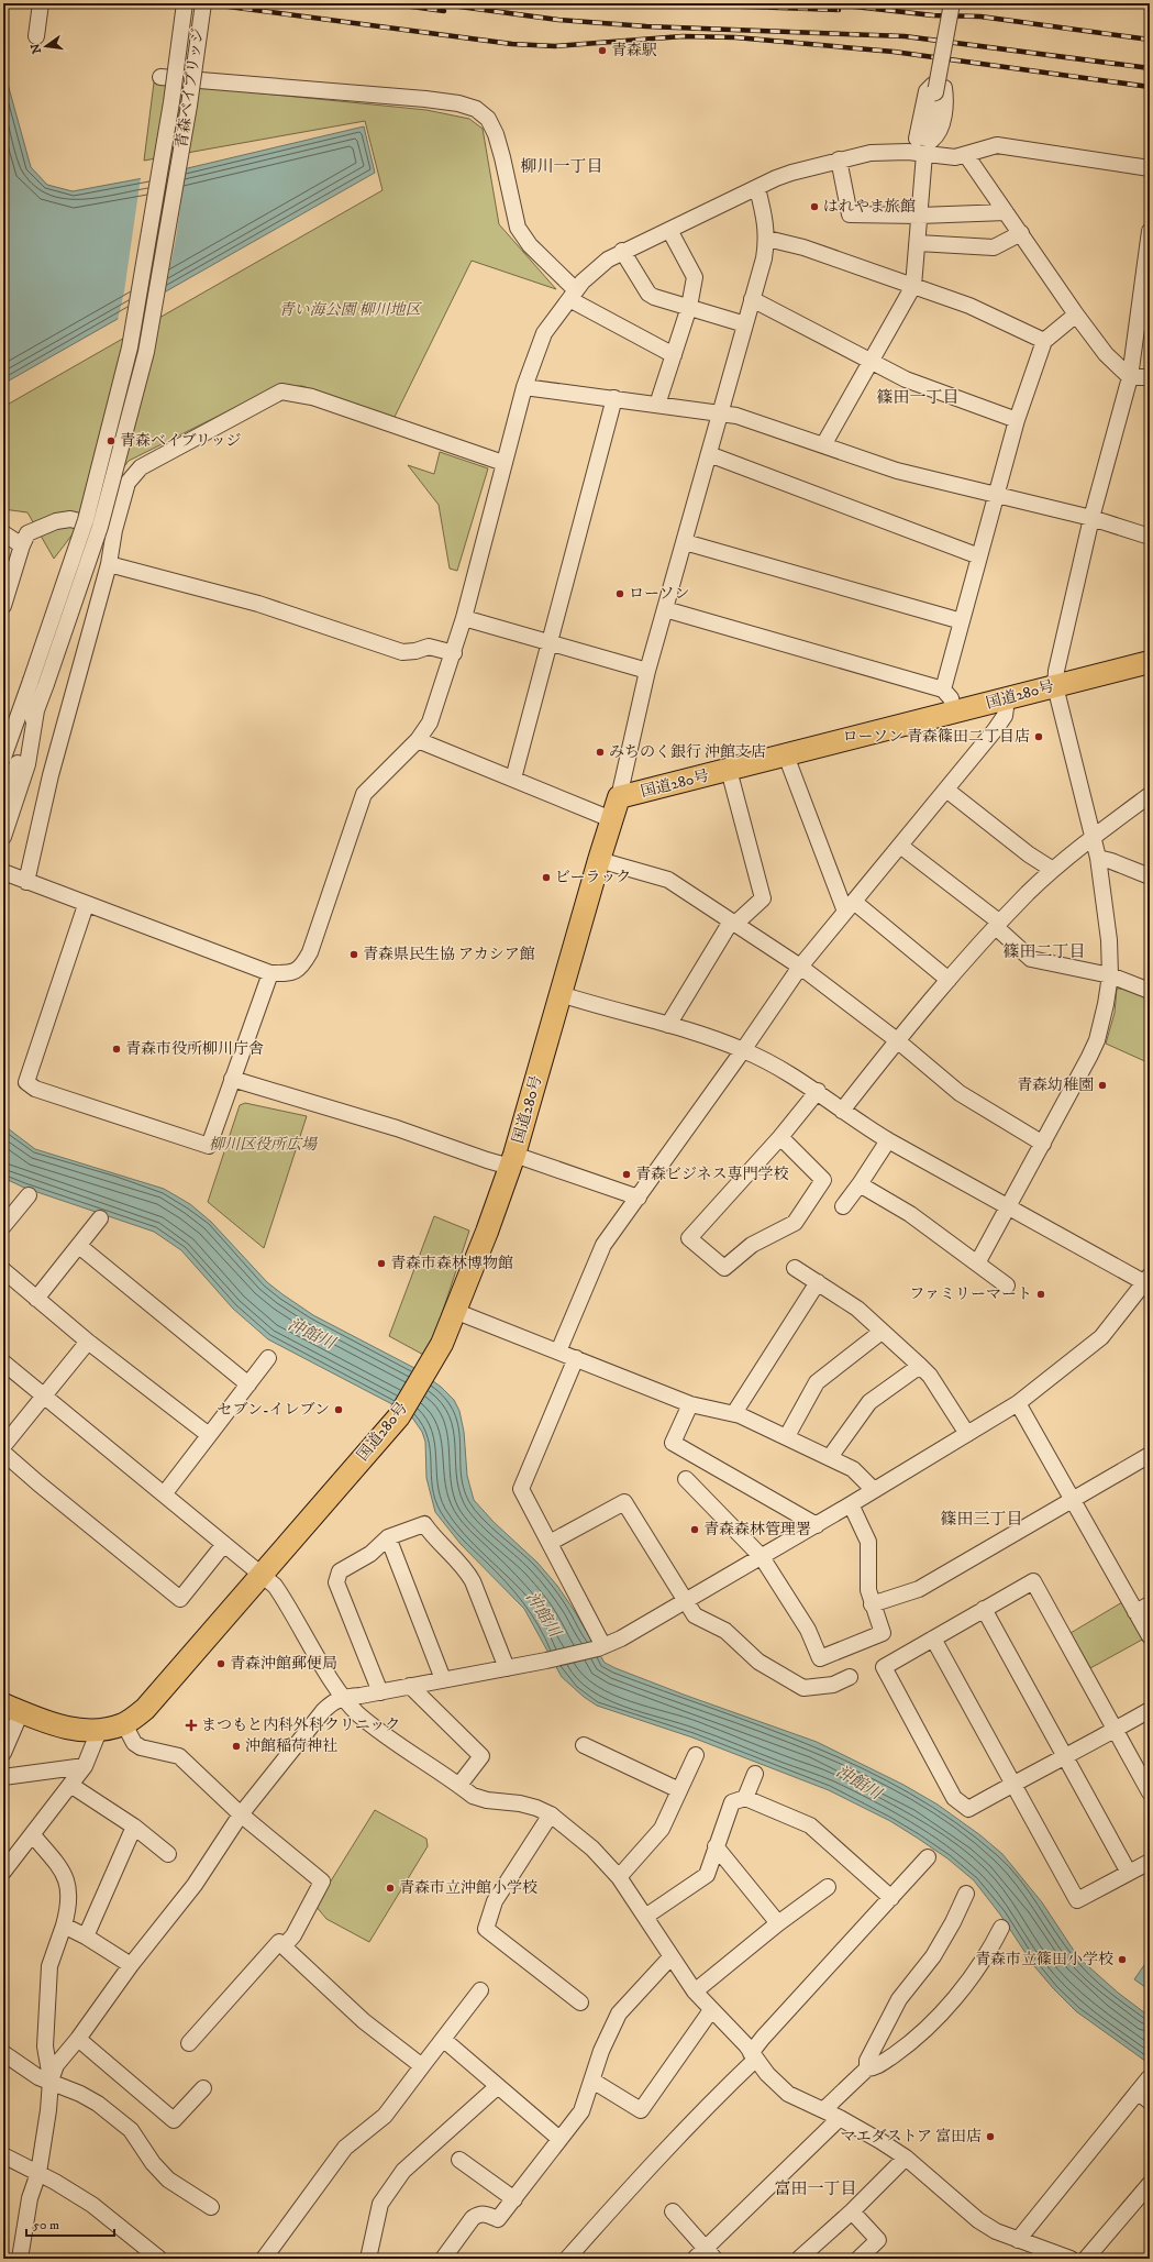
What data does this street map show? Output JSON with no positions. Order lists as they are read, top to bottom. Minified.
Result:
{"streets":{"highway":["国道280号"],"street":["青森ベイブリッジ"]},"districts":["柳川一丁目","篠田一丁目","篠田二丁目","篠田三丁目","富田一丁目"],"water":["沖館川"],"parks":["青い海公園 柳川地区","柳川区役所広場"],"places":{"other":["青森駅","はれやま旅館","青森ベイブリッジ","ローソン","ローソン 青森篠田二丁目店","みちのく銀行 沖館支店","ビーラック","青森県民生協 アカシア館","青森市役所柳川庁舎","青森幼稚園","青森ビジネス専門学校","青森市森林博物館","ファミリーマート","セブン-イレブン","青森森林管理署","青森沖館郵便局","沖館稲荷神社","青森市立沖館小学校","青森市立篠田小学校","マエダストア 富田店"],"health":["まつもと内科外科クリニック"]},"scale_bar":"50 m","north":"left"}
